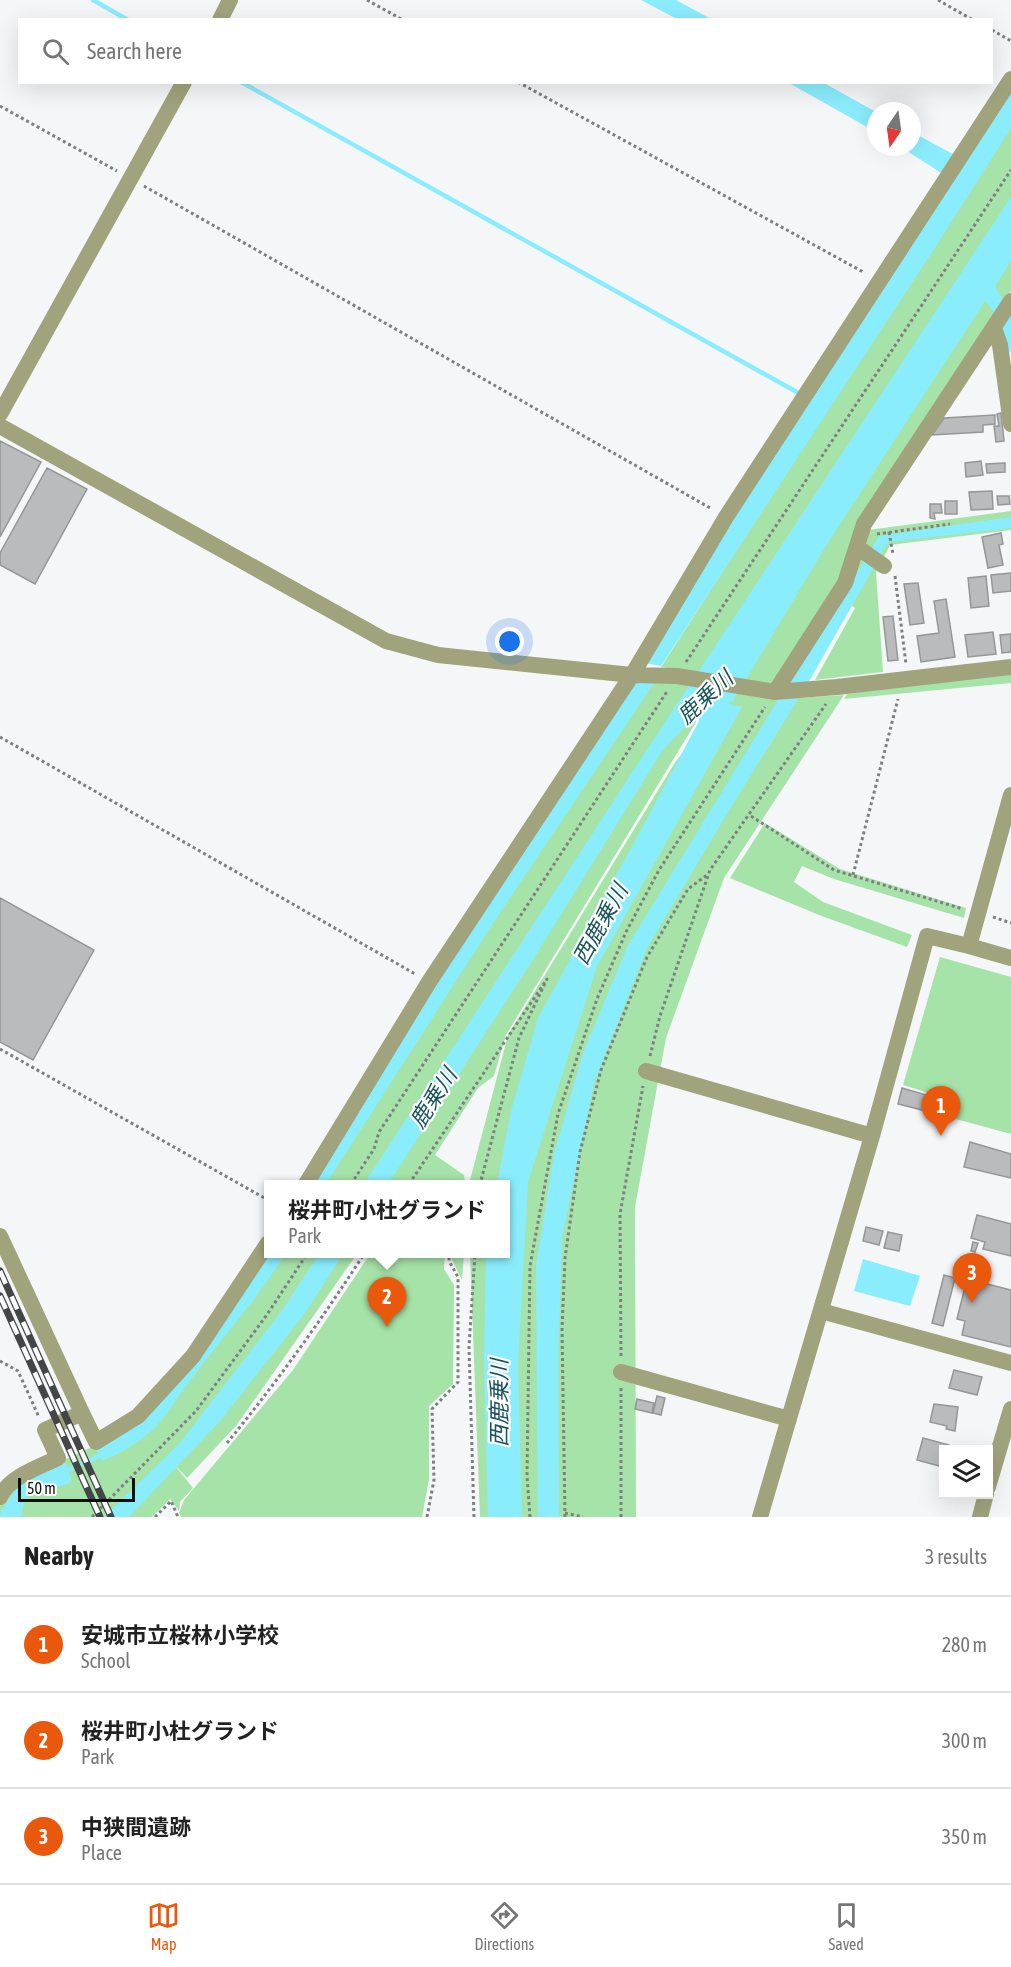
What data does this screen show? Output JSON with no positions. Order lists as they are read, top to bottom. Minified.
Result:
{"water":["鹿乗川","西鹿乗川"],"scale_bar":"50 m","north":"bottom","page":{"search":"Search here","pins":["1","3","2"],"popup":["桜井町小杜グランド","Park"],"scale":"50 m","heading":["Nearby","3 results"],"list":[{"mark":"1","name":"安城市立桜林小学校","note":"School","value":"280 m"},{"mark":"2","name":"桜井町小杜グランド","note":"Park","value":"300 m"},{"mark":"3","name":"中狭間遺跡","note":"Place","value":"350 m"}],"nav":["Map","Directions","Saved"]}}
